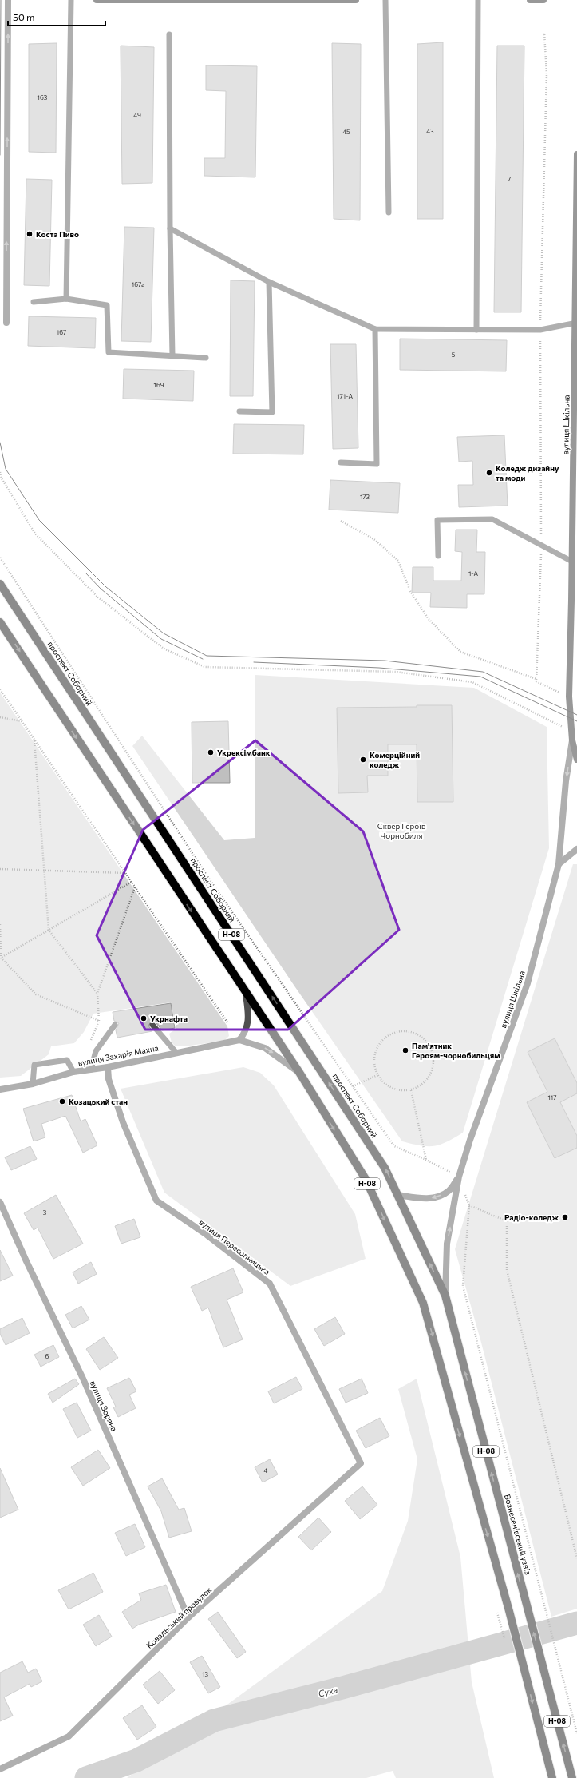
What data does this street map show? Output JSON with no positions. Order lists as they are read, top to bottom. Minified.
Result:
{"streets":{"main road":["вулиця Шкільна","проспект Соборний","Н-08","Вознесенівський узвіз"],"street":["вулиця Захарія Махна","вулиця Пересопницька","вулиця Зоряна","Ковальський провулок"]},"crossings":[["вулиця Шкільна","проспект Соборний"],["вулиця Шкільна","Вознесенівський узвіз"],["проспект Соборний","Вознесенівський узвіз"],["вулиця Захарія Махна","вулиця Пересопницька"],["вулиця Пересопницька","Ковальський провулок"],["вулиця Зоряна","Ковальський провулок"]],"water":["Суха"],"parks":["Сквер Героїв Чорнобиля"],"places":["Коста Пиво","Коледж дизайну та моди","Укрексімбанк","Комерційний коледж","Укрнафта","Пам'ятник Героям-чорнобильцям","Козацький стан","Радіо-коледж"],"house_numbers":["163","49","43","45","7","167а","167","5","169","171-А","173","1-А","117","3","6","4","13"],"scale_bar":"50 m"}
